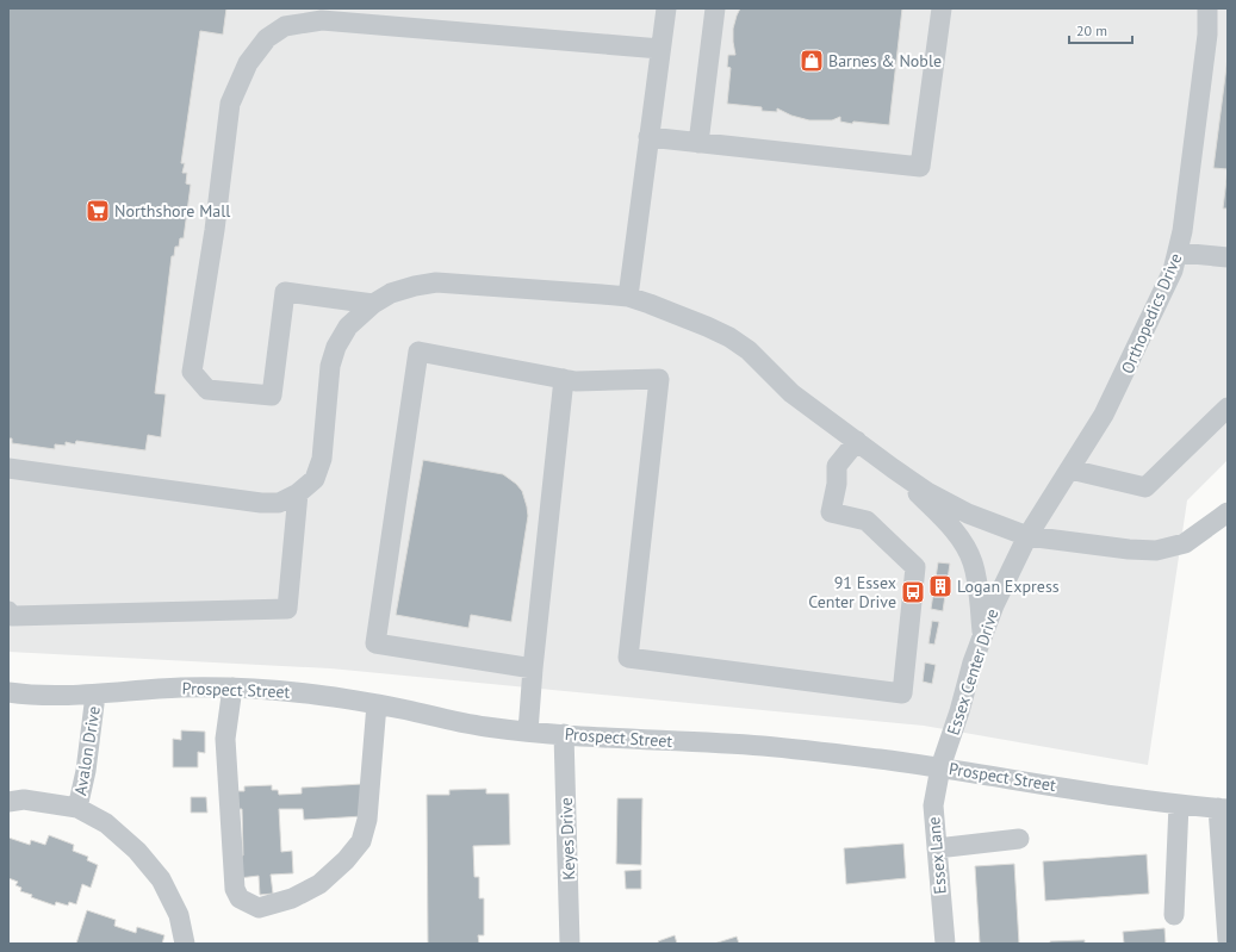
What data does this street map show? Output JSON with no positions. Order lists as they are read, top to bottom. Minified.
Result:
{"streets":{"street":["Orthopedics Drive","Essex Center Drive","Prospect Street","Avalon Drive","Keyes Drive","Essex Lane"]},"crossings":[["Orthopedics Drive","Essex Center Drive"],["Essex Center Drive","Prospect Street"],["Essex Center Drive","Essex Lane"],["Prospect Street","Avalon Drive"],["Prospect Street","Keyes Drive"],["Prospect Street","Essex Lane"]],"places":{"shop":["Barnes & Noble"],"supermarket":["Northshore Mall"],"building":["Logan Express"],"bus stop":["91 Essex Center Drive"]},"scale_bar":"20 m"}
